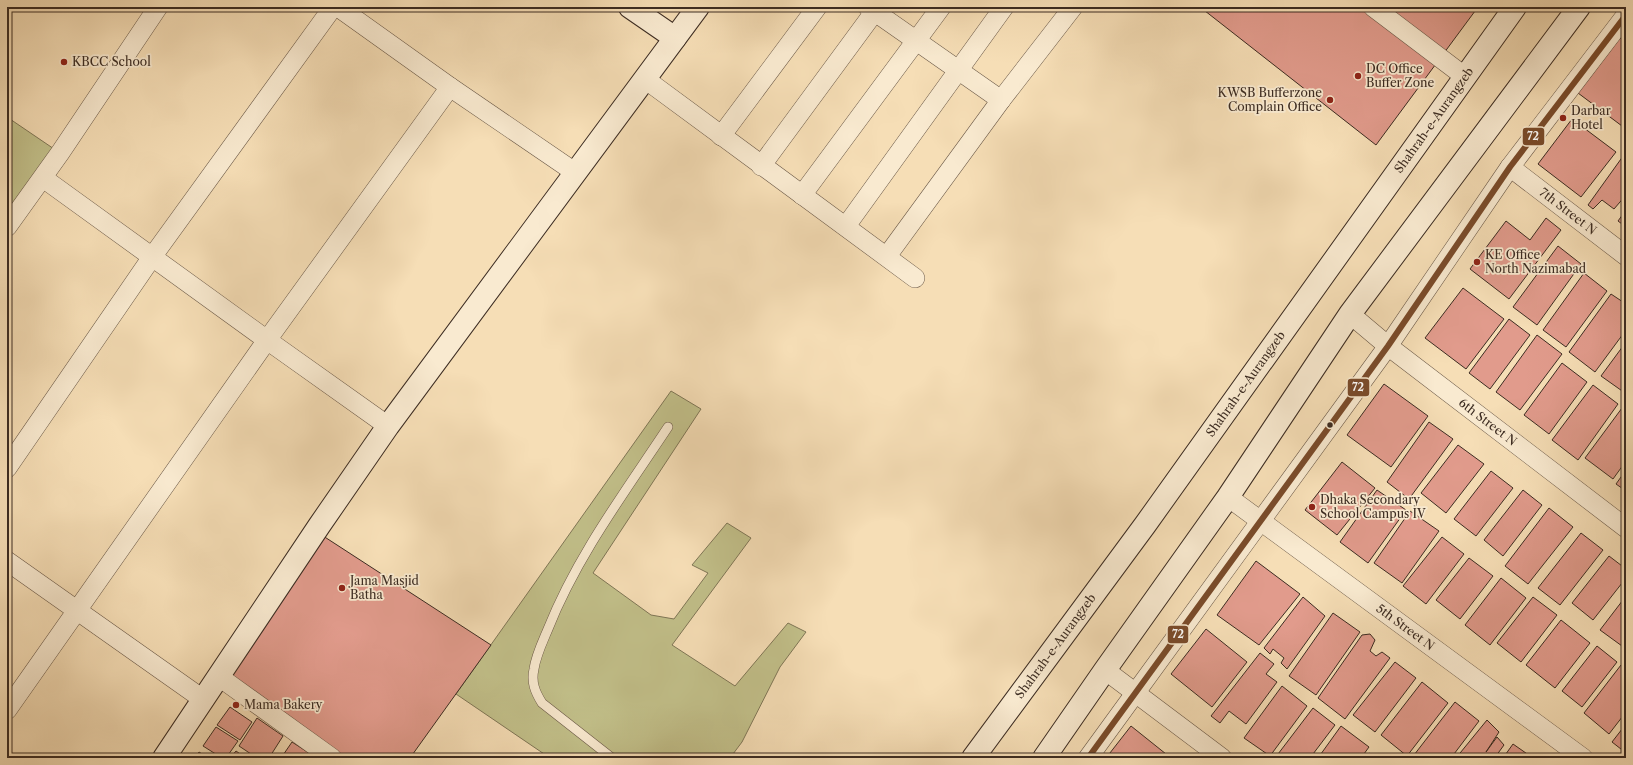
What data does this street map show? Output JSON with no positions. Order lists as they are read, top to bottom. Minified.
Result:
{"streets":{"main road":["Shahrah-e-Aurangzeb"],"street":["7th Street N","6th Street N","5th Street N"]},"places":["KBCC School","DC Office Buffer Zone","KWSB Bufferzone Complain Office","Darbar Hotel","KE Office North Nazimabad","Dhaka Secondary School Campus IV","Jama Masjid Batha","Mama Bakery"],"lines":["transit line 72"]}
